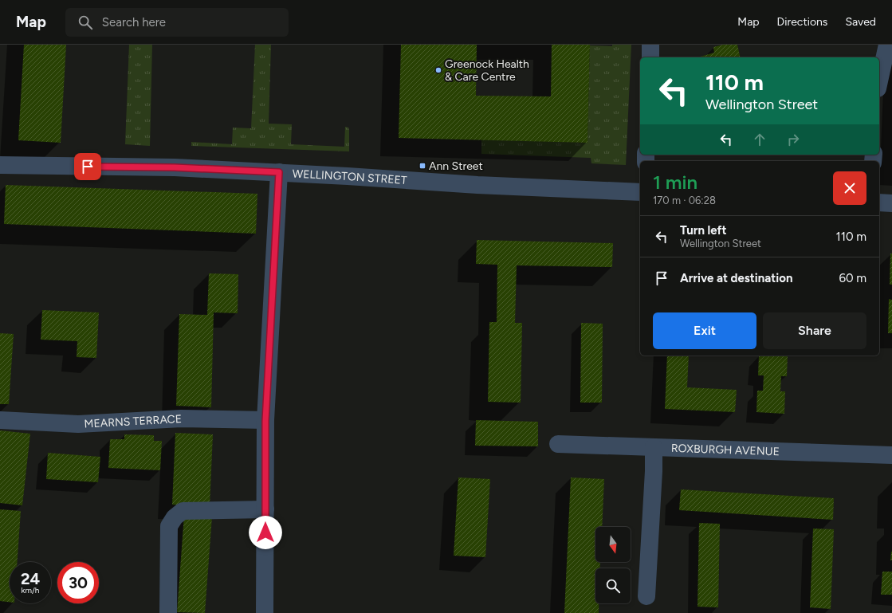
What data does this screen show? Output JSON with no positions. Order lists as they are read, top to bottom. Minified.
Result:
{"streets":{"street":["WELLINGTON STREET","MEARNS TERRACE","ROXBURGH AVENUE"]},"places":{"other":["Greenock Health & Care Centre"],"transit":["Ann Street"]},"north":"bottom","page":{"header":"Map","search":"Search here","nav":["Map","Directions","Saved"],"turn":["110 m","Wellington Street"],"heading":["1 min","170 m · 06:28"],"list":[{"name":"Turn left","note":"Wellington Street","value":"110 m"},{"name":"Arrive at destination","value":"60 m"}],"buttons":["Exit","Share"],"speed":"24 km/h","limit":"30"}}
